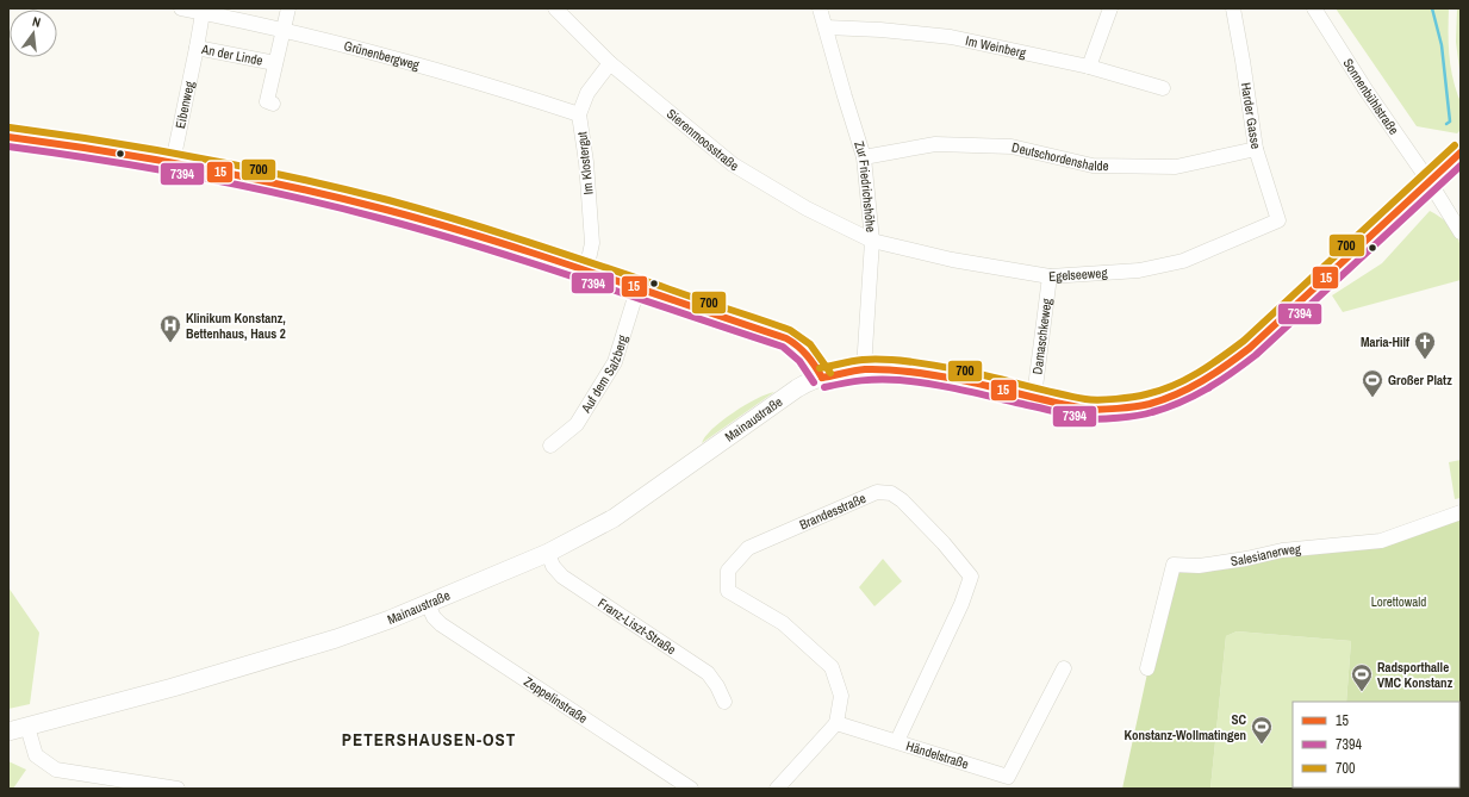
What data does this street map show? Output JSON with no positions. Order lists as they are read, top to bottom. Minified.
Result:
{"streets":{"main road":["Mainaustraße"],"street":["Im Weinberg","An der Linde","Grünenbergweg","Sonnenbühlstraße","Eibenweg","Harder Gasse","Sierenmoosstraße","Deutschordenshalde","Im Klostergut","Zur Friedrichshöhe","Egelseeweg","Damaschkeweg","Auf dem Salzberg","Brandesstraße","Salesianerweg","Franz-Liszt-Straße","Zeppelinstraße","Händelstraße"]},"crossings":[["Im Weinberg","Zur Friedrichshöhe"],["An der Linde","Grünenbergweg"],["An der Linde","Eibenweg"],["Grünenbergweg","Im Klostergut"],["Sonnenbühlstraße","Mainaustraße"],["Harder Gasse","Deutschordenshalde"],["Harder Gasse","Egelseeweg"],["Sierenmoosstraße","Im Klostergut"],["Sierenmoosstraße","Zur Friedrichshöhe"],["Sierenmoosstraße","Egelseeweg"],["Deutschordenshalde","Zur Friedrichshöhe"],["Zur Friedrichshöhe","Egelseeweg"],["Zur Friedrichshöhe","Mainaustraße"],["Egelseeweg","Damaschkeweg"],["Damaschkeweg","Mainaustraße"],["Mainaustraße","Franz-Liszt-Straße"],["Mainaustraße","Zeppelinstraße"],["Brandesstraße","Händelstraße"]],"districts":["PETERSHAUSEN-OST"],"parks":["Lorettowald"],"places":{"hospital":["Klinikum Konstanz, Bettenhaus, Haus 2"],"church":["Maria-Hilf"],"sports":["Großer Platz","Radsporthalle VMC Konstanz","SC Konstanz-Wollmatingen"]},"lines":["transit line 700","transit line 15","transit line 7394"],"legend":["15","7394","700"],"north":"top"}
